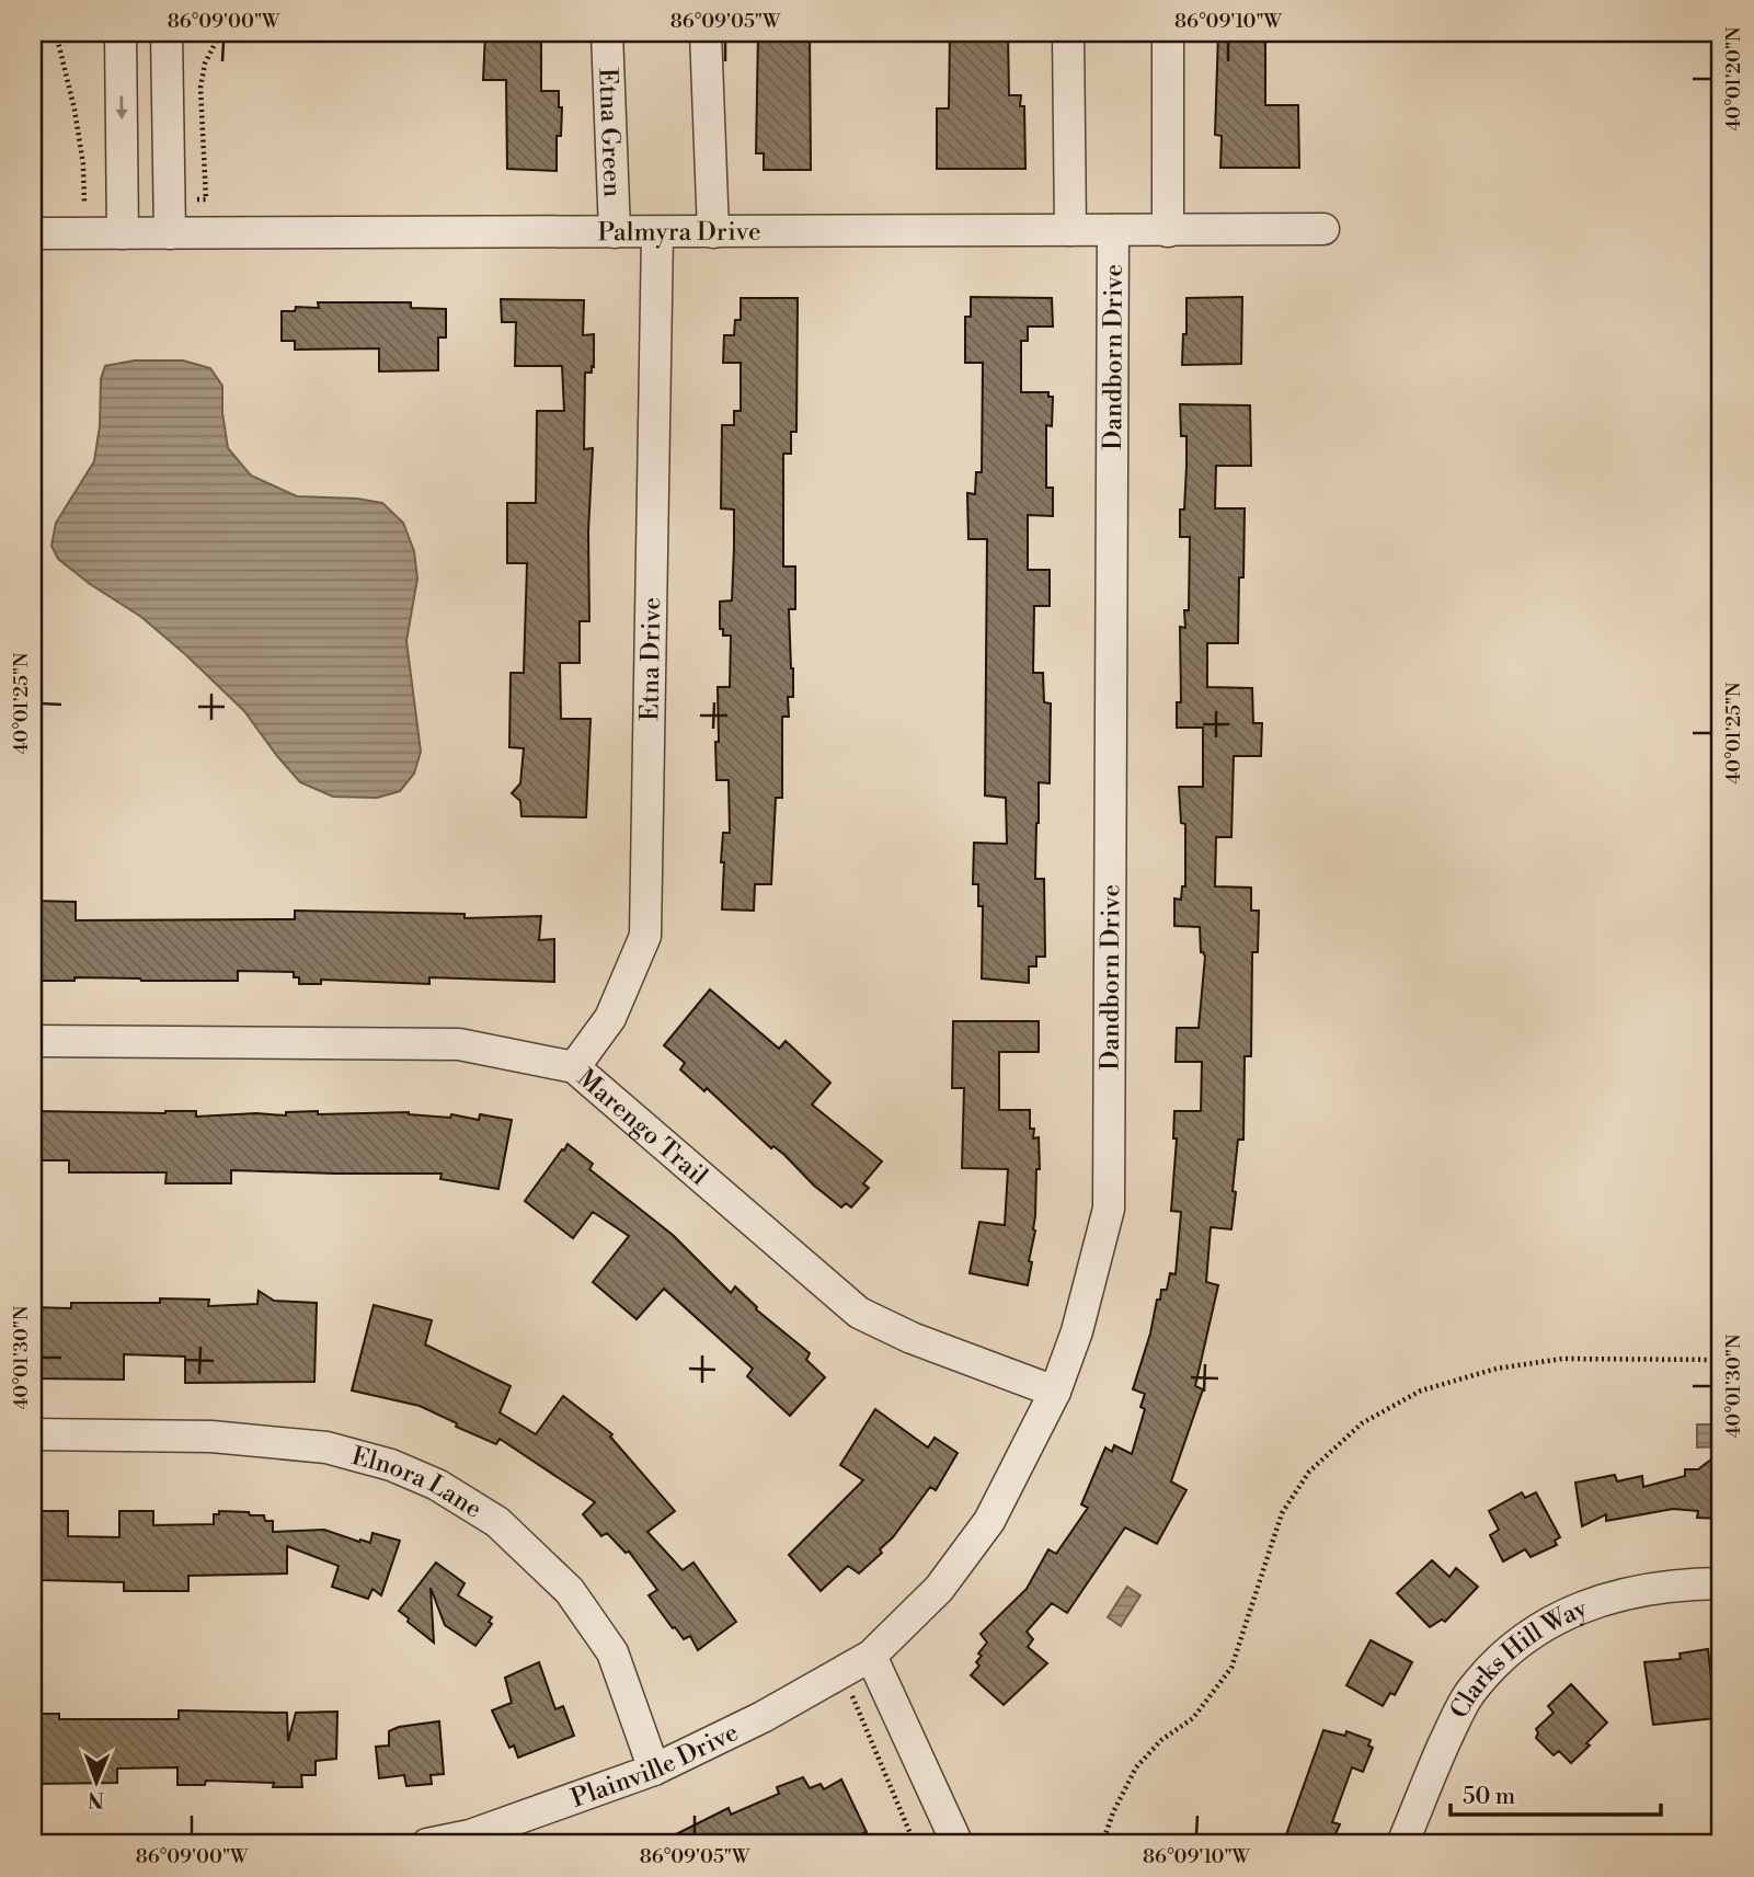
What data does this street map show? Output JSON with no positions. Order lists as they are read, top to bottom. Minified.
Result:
{"streets":{"street":["Etna Green","Palmyra Drive","Dandborn Drive","Etna Drive","Marengo Trail","Elnora Lane","Clarks Hill Way","Plainville Drive"]},"crossings":[["Etna Green","Palmyra Drive"],["Palmyra Drive","Dandborn Drive"],["Palmyra Drive","Etna Drive"],["Dandborn Drive","Marengo Trail"],["Dandborn Drive","Plainville Drive"],["Etna Drive","Marengo Trail"],["Elnora Lane","Plainville Drive"]],"scale_bar":"50 m","north":"bottom","coordinates":["86°09'00\"W","86°09'05\"W","86°09'10\"W","40°01'20\"N","40°01'25\"N","40°01'30\"N"]}
